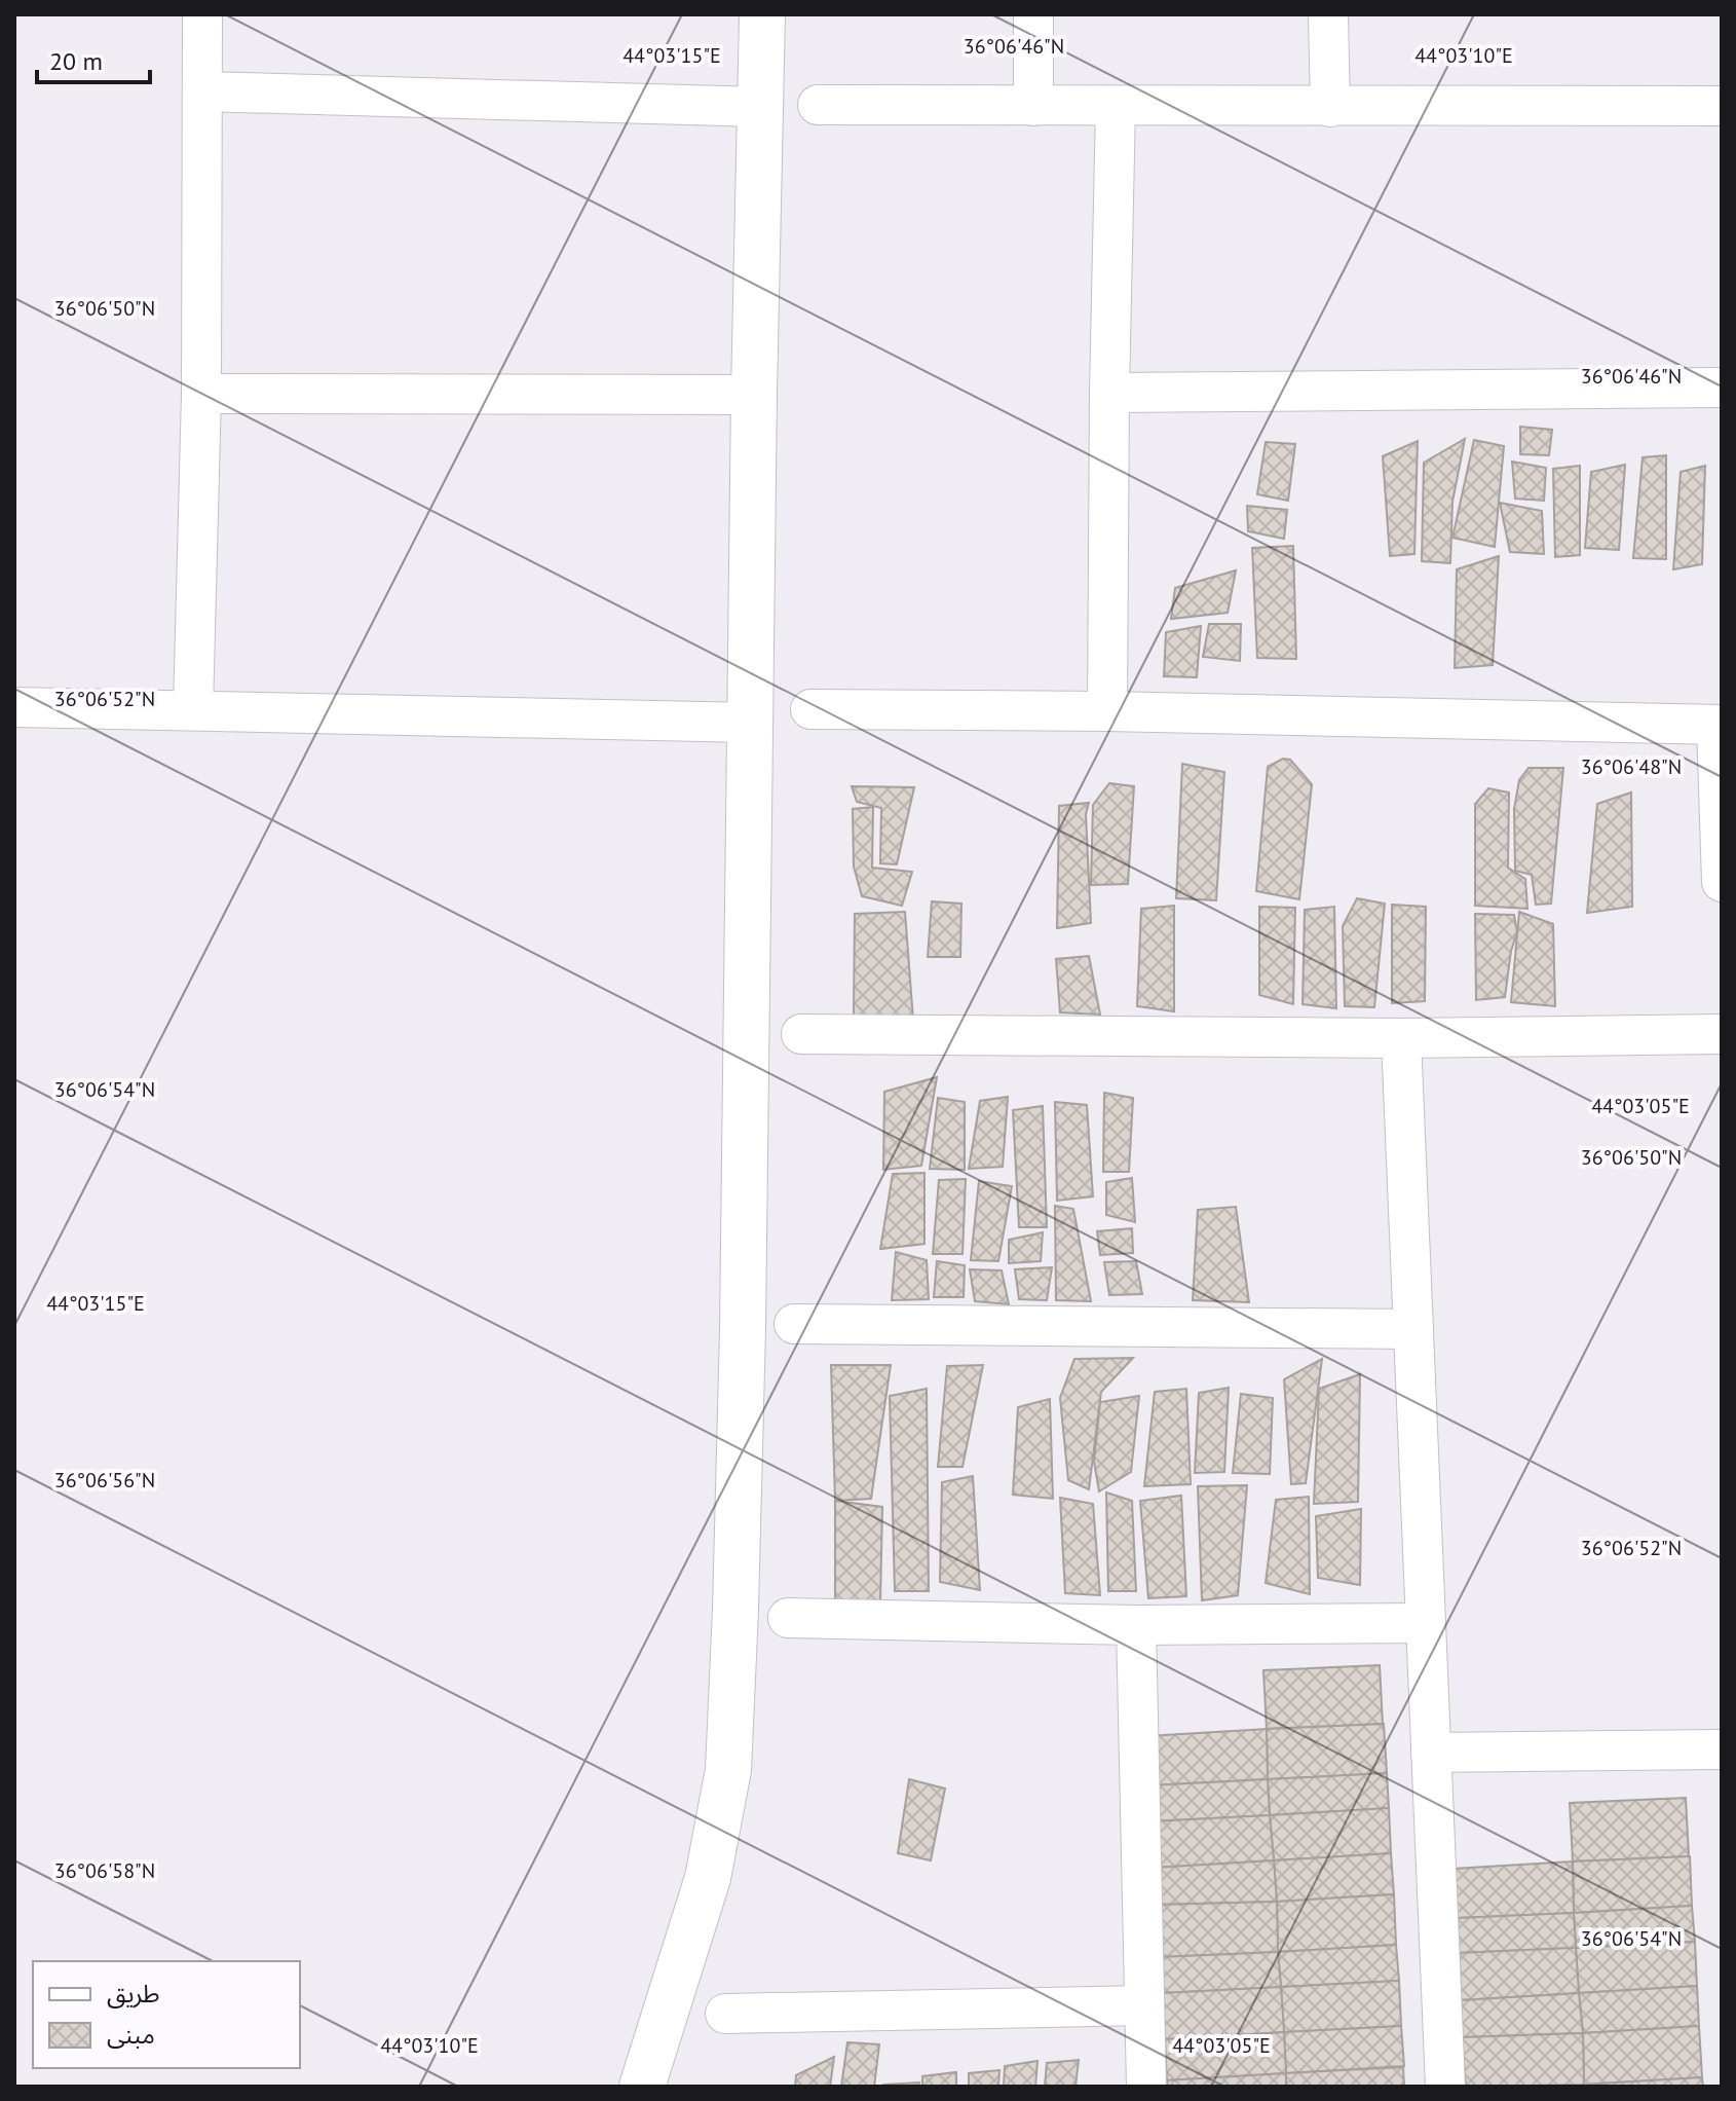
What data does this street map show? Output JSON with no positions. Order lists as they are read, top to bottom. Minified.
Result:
{"legend":["طريق","مبنى"],"scale_bar":"20 m","coordinates":["36°06'46\"N","44°03'15\"E","44°03'10\"E","36°06'50\"N","36°06'52\"N","36°06'48\"N","36°06'54\"N","44°03'05\"E","36°06'56\"N","36°06'58\"N"]}
